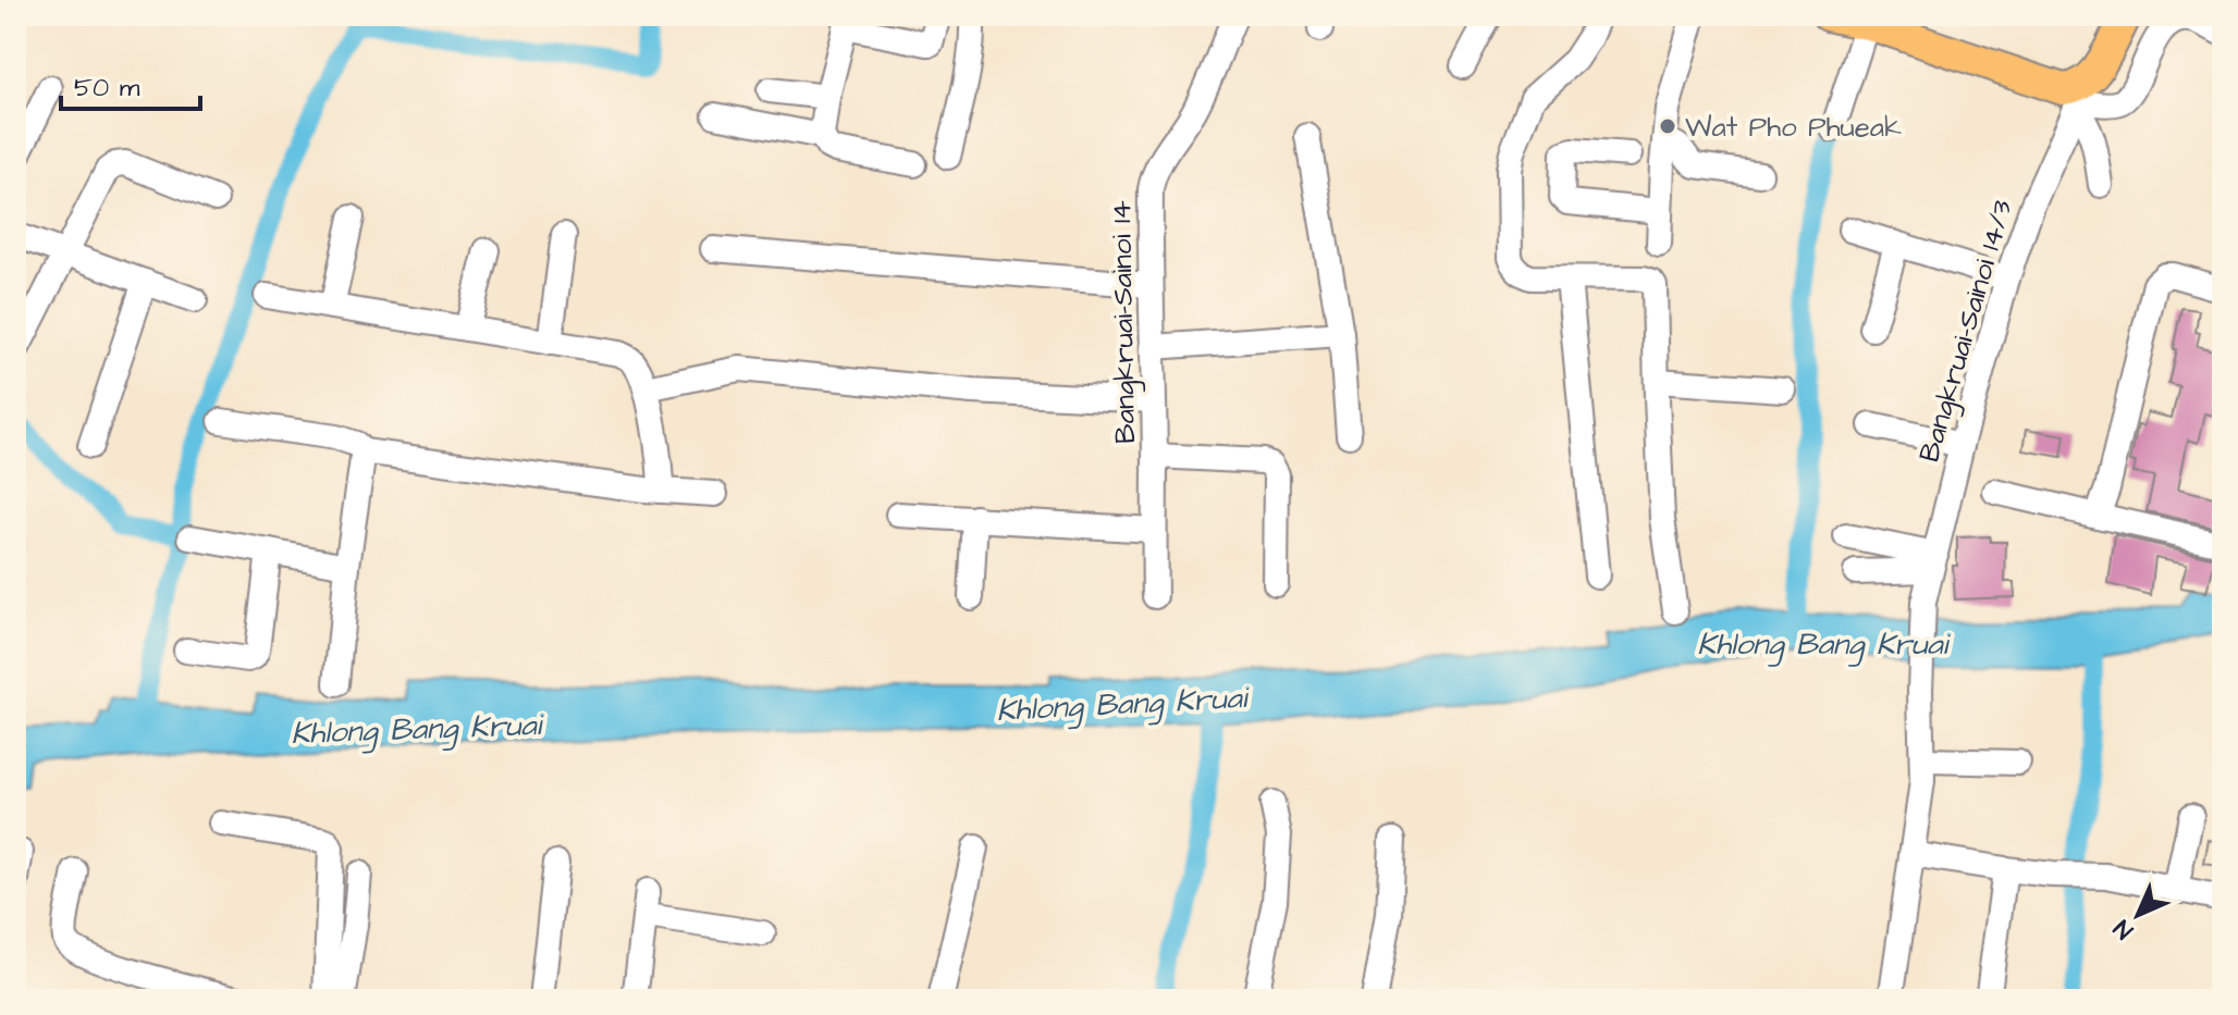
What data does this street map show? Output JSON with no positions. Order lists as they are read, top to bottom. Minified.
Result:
{"streets":{"street":["Bangkruai-Sainoi 14","Bangkruai-Sainoi 14/3"]},"water":["Khlong Bang Kruai"],"places":["Wat Pho Phueak"],"scale_bar":"50 m","north":"bottom left"}
